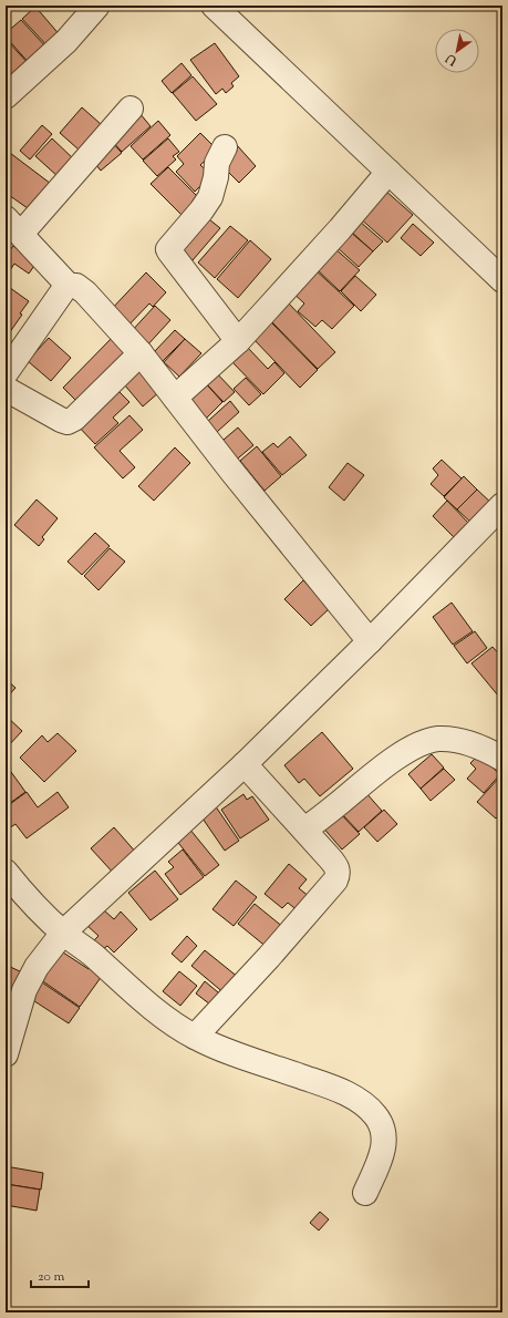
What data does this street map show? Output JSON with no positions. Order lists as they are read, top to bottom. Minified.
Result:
{"scale_bar":"20 m","north":"bottom left"}
